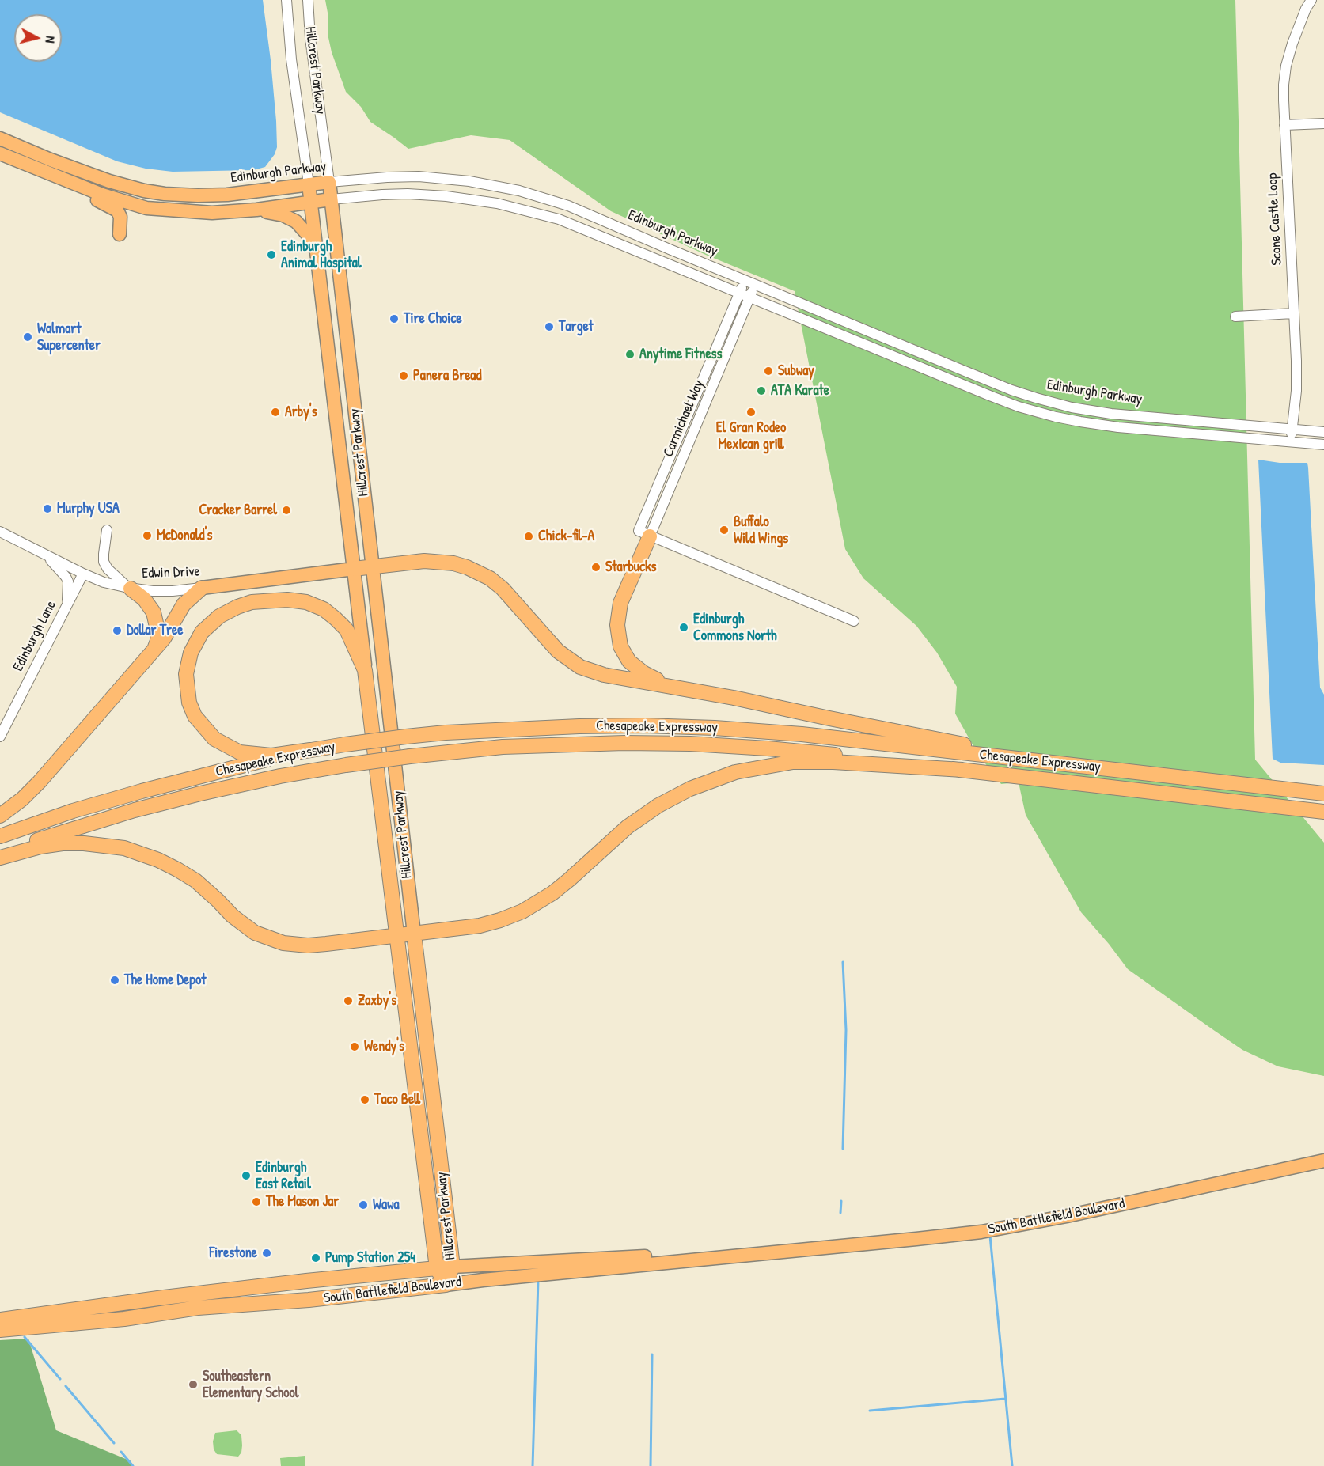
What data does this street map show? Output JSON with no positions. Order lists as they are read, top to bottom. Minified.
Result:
{"streets":{"highway":["Hillcrest Parkway","Chesapeake Expressway","South Battlefield Boulevard"],"main road":["Edinburgh Parkway","Edwin Drive"],"street":["Scone Castle Loop","Carmichael Way","Edinburgh Lane"]},"crossings":[["Hillcrest Parkway","Edinburgh Parkway"],["Hillcrest Parkway","Edwin Drive"],["Hillcrest Parkway","South Battlefield Boulevard"],["Edinburgh Parkway","Scone Castle Loop"],["Edinburgh Parkway","Carmichael Way"],["Edwin Drive","Edinburgh Lane"]],"places":["Edinburgh Animal Hospital","Tire Choice","Target","Walmart Supercenter","Anytime Fitness","Subway","Panera Bread","ATA Karate","Arby's","El Gran Rodeo Mexican grill","Murphy USA","Cracker Barrel","Buffalo Wild Wings","McDonald's","Chick-fil-A","Starbucks","Edinburgh Commons North","Dollar Tree","The Home Depot","Zaxby's","Wendy's","Taco Bell","Edinburgh East Retail","The Mason Jar","Wawa","Firestone","Pump Station 254","Southeastern Elementary School"],"north":"right"}
